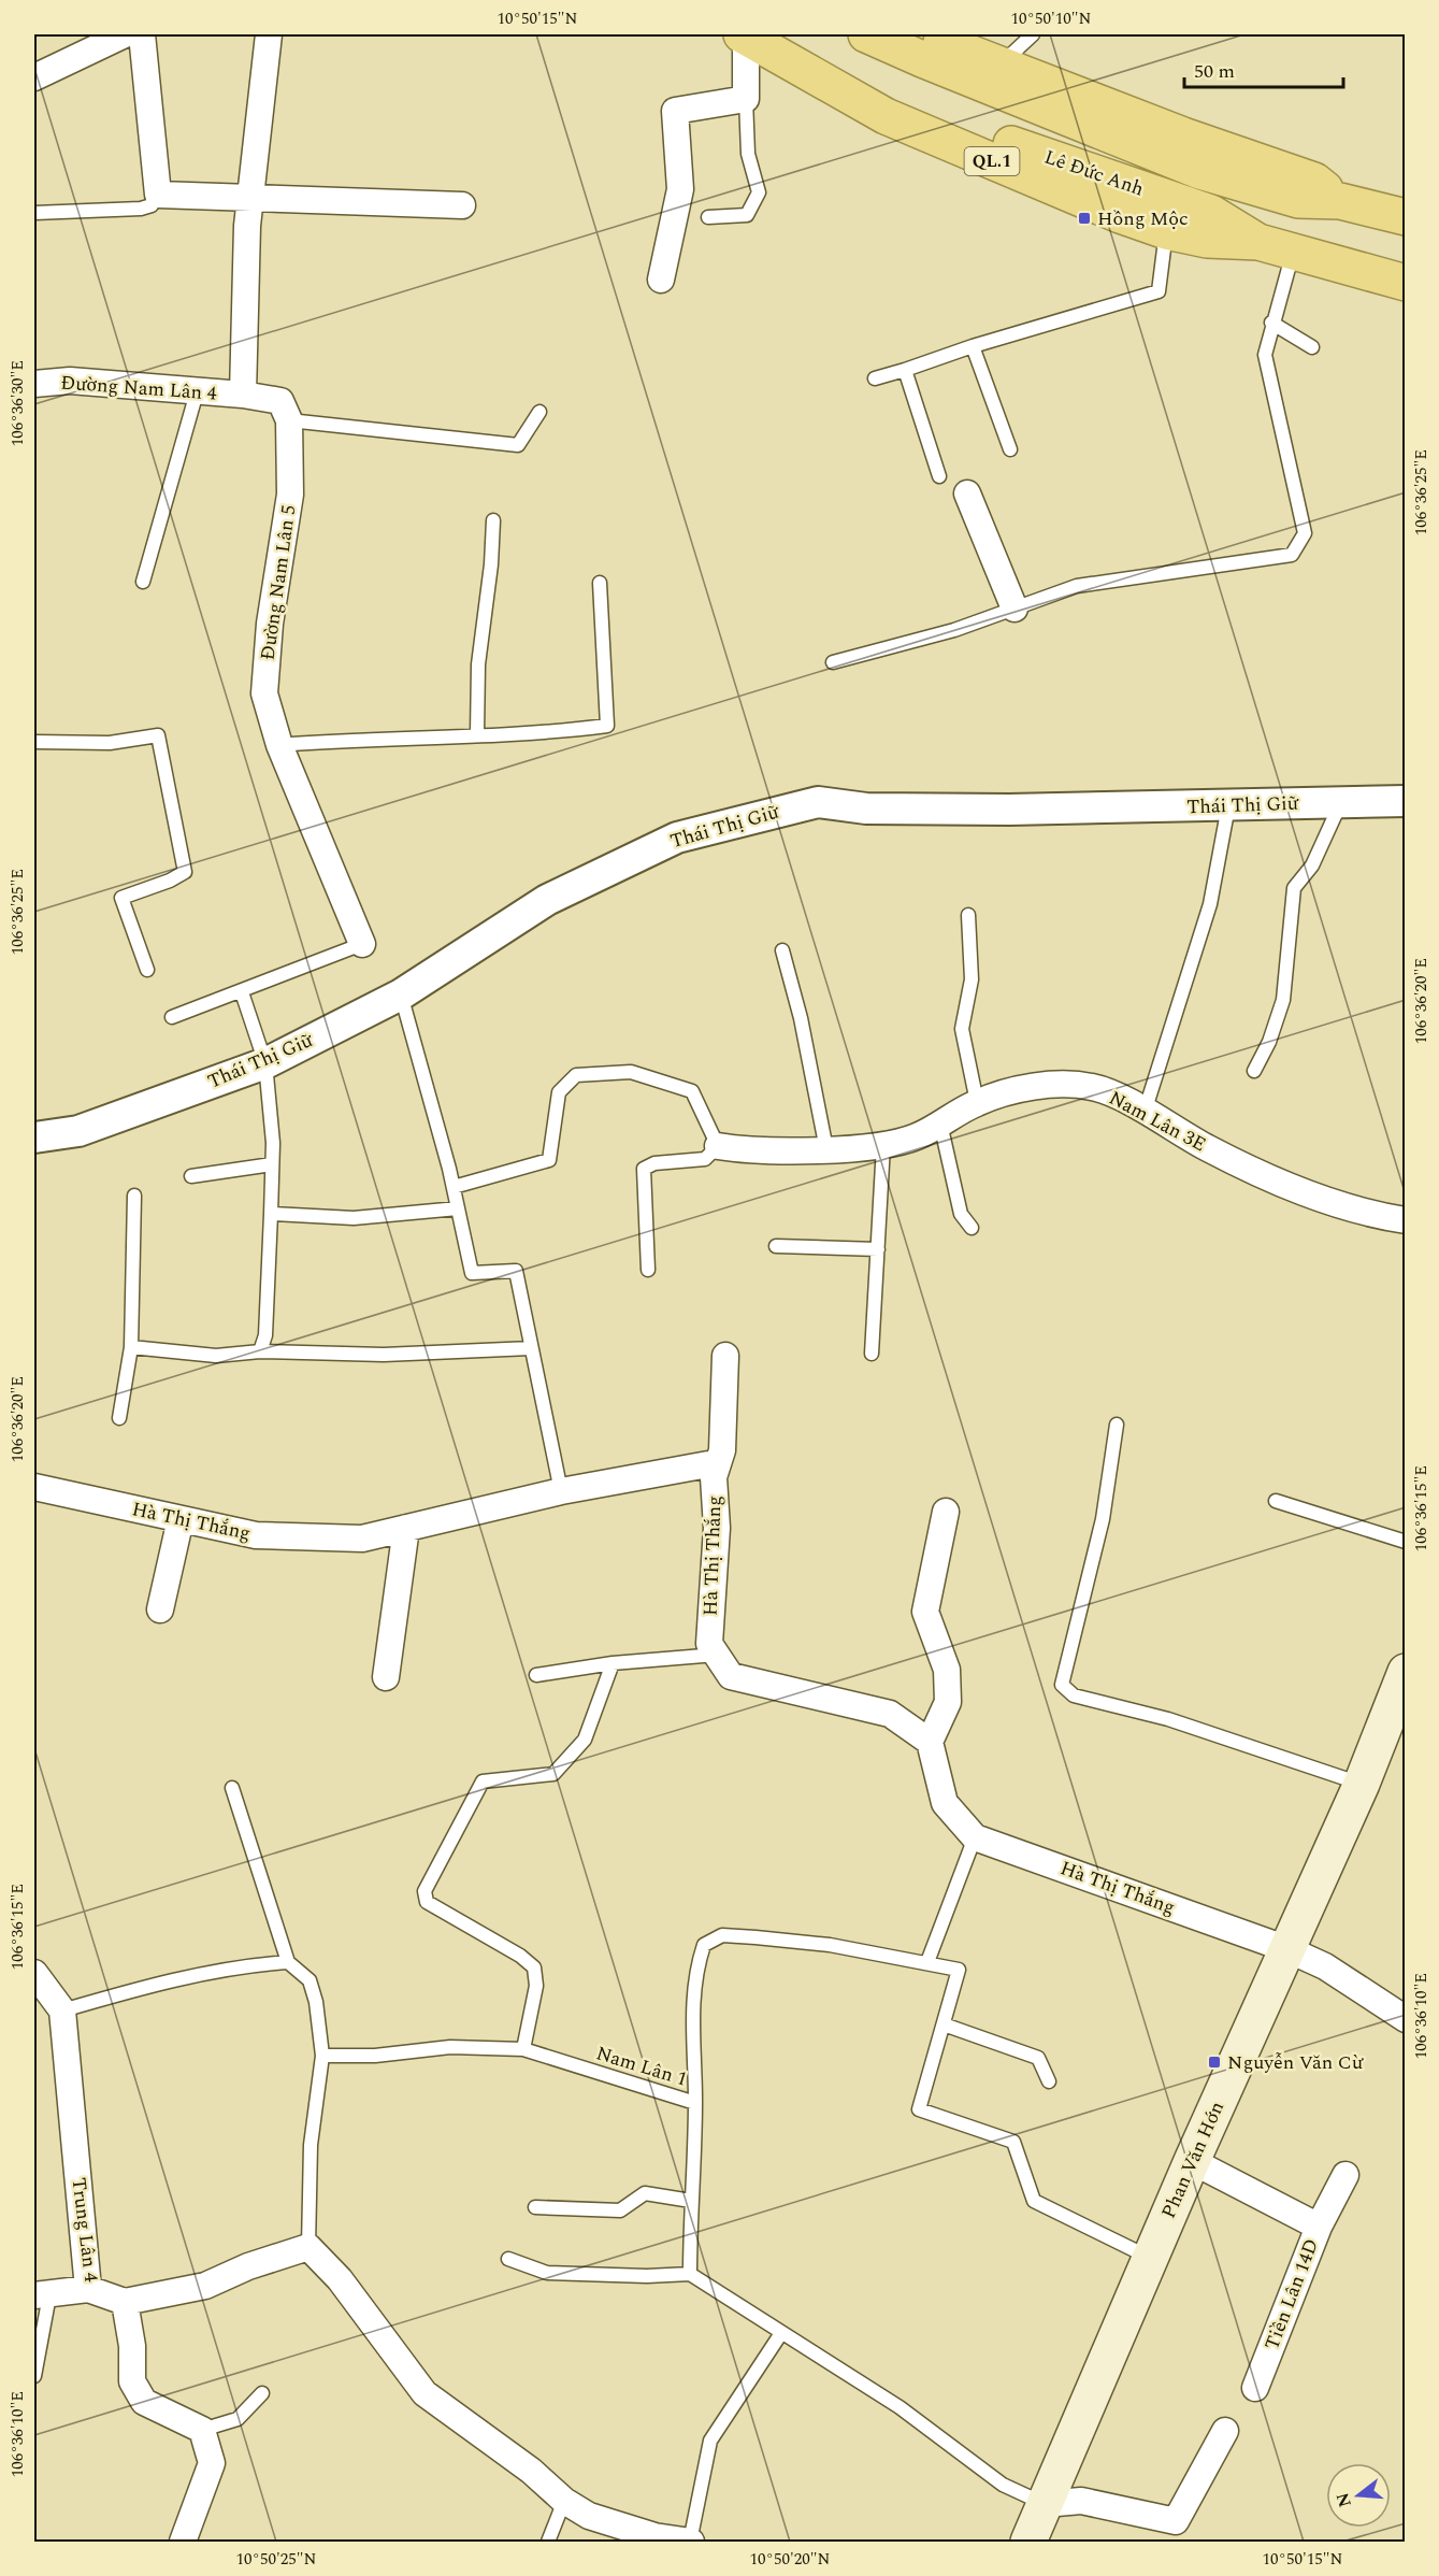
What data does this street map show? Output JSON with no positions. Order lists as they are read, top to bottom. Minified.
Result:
{"streets":{"highway":["QL.1","Lê Đức Anh"],"main road":["Phan Văn Hớn"],"street":["Đường Nam Lân 4","Đường Nam Lân 5","Thái Thị Giữ","Nam Lân 3E","Hà Thị Thắng","Trung Lân 4","Tiền Lân 14D"],"lane":["Nam Lân 1"]},"crossings":[["QL.1","Lê Đức Anh"],["Hà Thị Thắng","Phan Văn Hớn"],["Phan Văn Hớn","Tiền Lân 14D"]],"places":{"transit":["Hồng Mộc","Nguyễn Văn Cừ"]},"scale_bar":"50 m","north":"left","coordinates":["10°50'15\"N","10°50'10\"N","106°36'30\"E","106°36'25\"E","106°36'20\"E","106°36'15\"E","106°36'10\"E","10°50'25\"N","10°50'20\"N"]}
